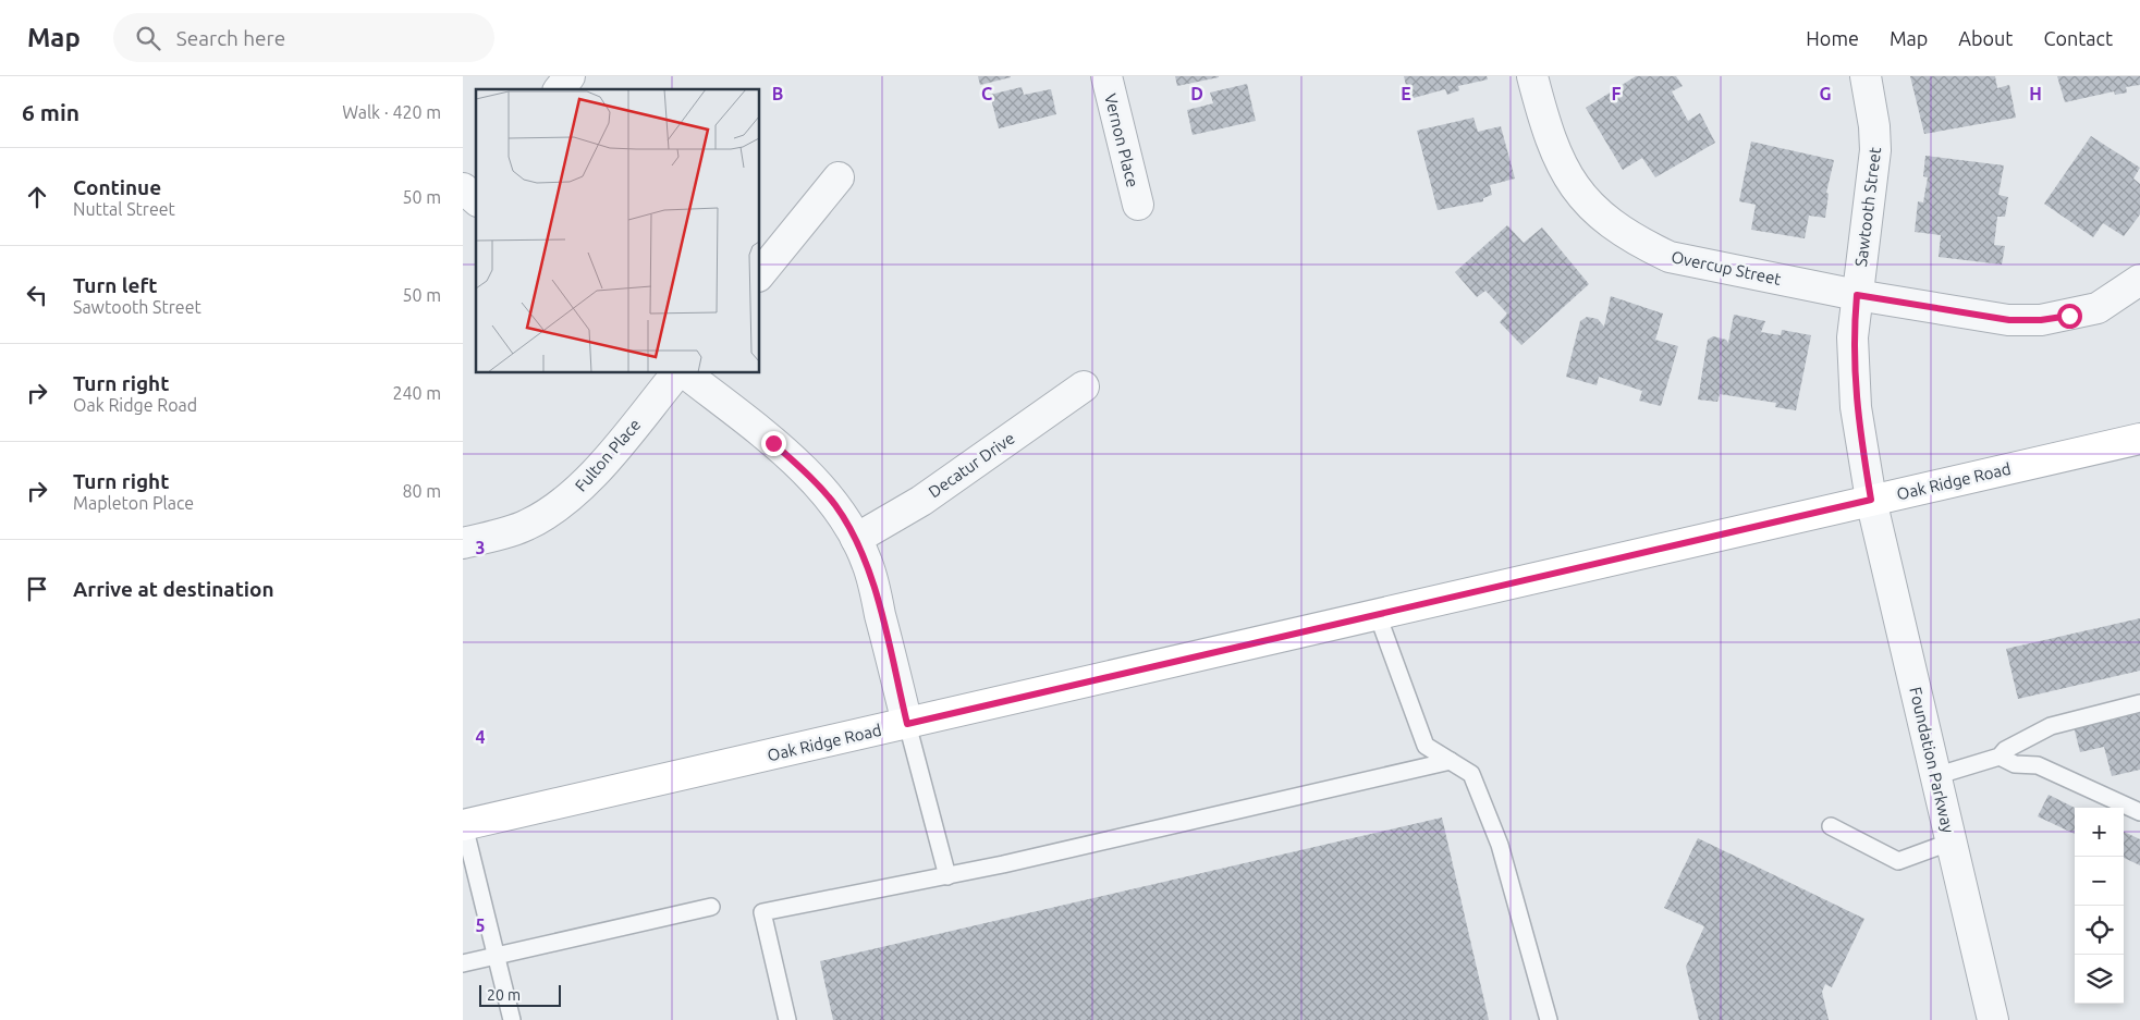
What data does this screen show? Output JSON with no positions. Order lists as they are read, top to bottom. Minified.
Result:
{"streets":{"street":["Vernon Place","Sawtooth Street","Overcup Street","Fulton Place","Decatur Drive","Oak Ridge Road","Foundation Parkway"]},"crossings":[["Sawtooth Street","Overcup Street"],["Sawtooth Street","Oak Ridge Road"],["Sawtooth Street","Foundation Parkway"],["Oak Ridge Road","Foundation Parkway"]],"scale_bar":"20 m","page":{"header":"Map","search":"Search here","nav":["Home","Map","About","Contact"],"heading":["6 min","Walk · 420 m"],"list":[["Continue","Nuttal Street","50 m"],["Turn left","Sawtooth Street","50 m"],["Turn right","Oak Ridge Road","240 m"],["Turn right","Mapleton Place","80 m"],"Arrive at destination"],"map_buttons":["+","−"],"scale":"20 m"},"grid":{"columns":["B","C","D","E","F","G","H"],"rows":["3","4","5"]}}
